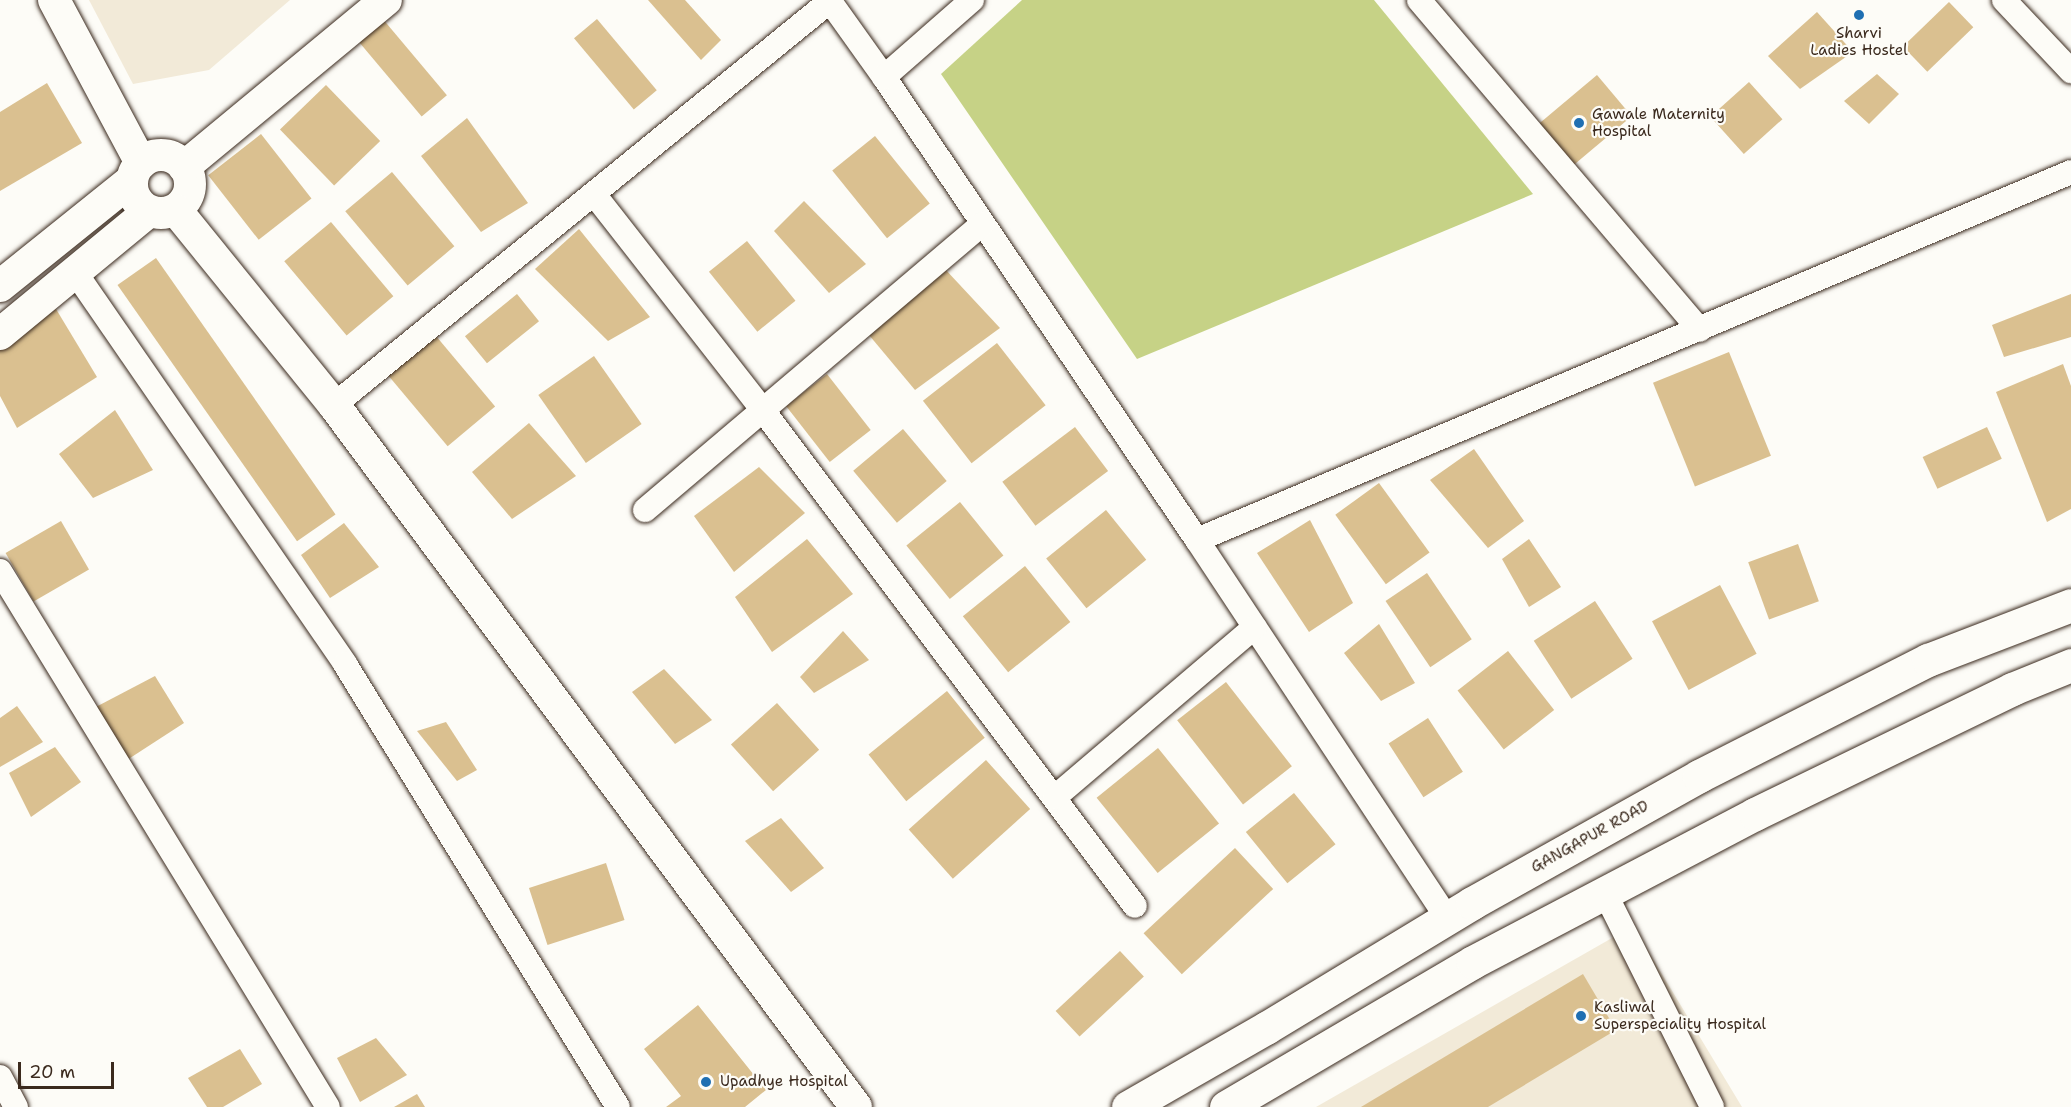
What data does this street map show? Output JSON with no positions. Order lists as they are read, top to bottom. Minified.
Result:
{"streets":{"main road":["GANGAPUR ROAD"]},"places":["Sharvi Ladies Hostel","Gawale Maternity Hospital","Kasliwal Superspeciality Hospital","Upadhye Hospital"],"scale_bar":"20 m"}
